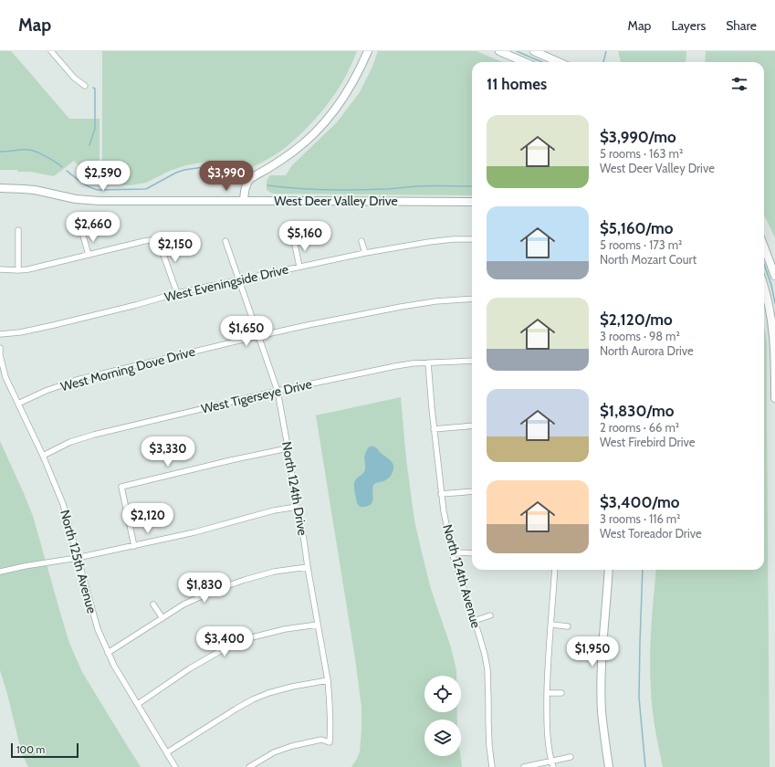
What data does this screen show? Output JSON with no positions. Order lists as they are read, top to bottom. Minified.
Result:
{"streets":{"street":["West Deer Valley Drive","West Eveningside Drive","West Morning Dove Drive","West Tigerseye Drive","North 124th Drive","North 125th Avenue","North 124th Avenue"]},"crossings":[["West Eveningside Drive","North 124th Drive"],["West Morning Dove Drive","North 124th Drive"],["West Morning Dove Drive","North 125th Avenue"],["West Tigerseye Drive","North 124th Drive"],["West Tigerseye Drive","North 125th Avenue"],["West Tigerseye Drive","North 124th Avenue"]],"scale_bar":"100 m","page":{"header":"Map","nav":["Map","Layers","Share"],"heading":"11 homes","list":[{"name":"$3,990/mo","note":"5 rooms · 163 m² · West Deer Valley Drive"},{"name":"$5,160/mo","note":"5 rooms · 173 m² · North Mozart Court"},{"name":"$2,120/mo","note":"3 rooms · 98 m² · North Aurora Drive"},{"name":"$1,830/mo","note":"2 rooms · 66 m² · West Firebird Drive"},{"name":"$3,400/mo","note":"3 rooms · 116 m² · West Toreador Drive"}],"price":["$2,590","$3,990","$2,660","$5,160","$2,150","$1,650","$3,330","$2,120","$1,830","$3,400","$1,950"],"scale":"100 m"}}
